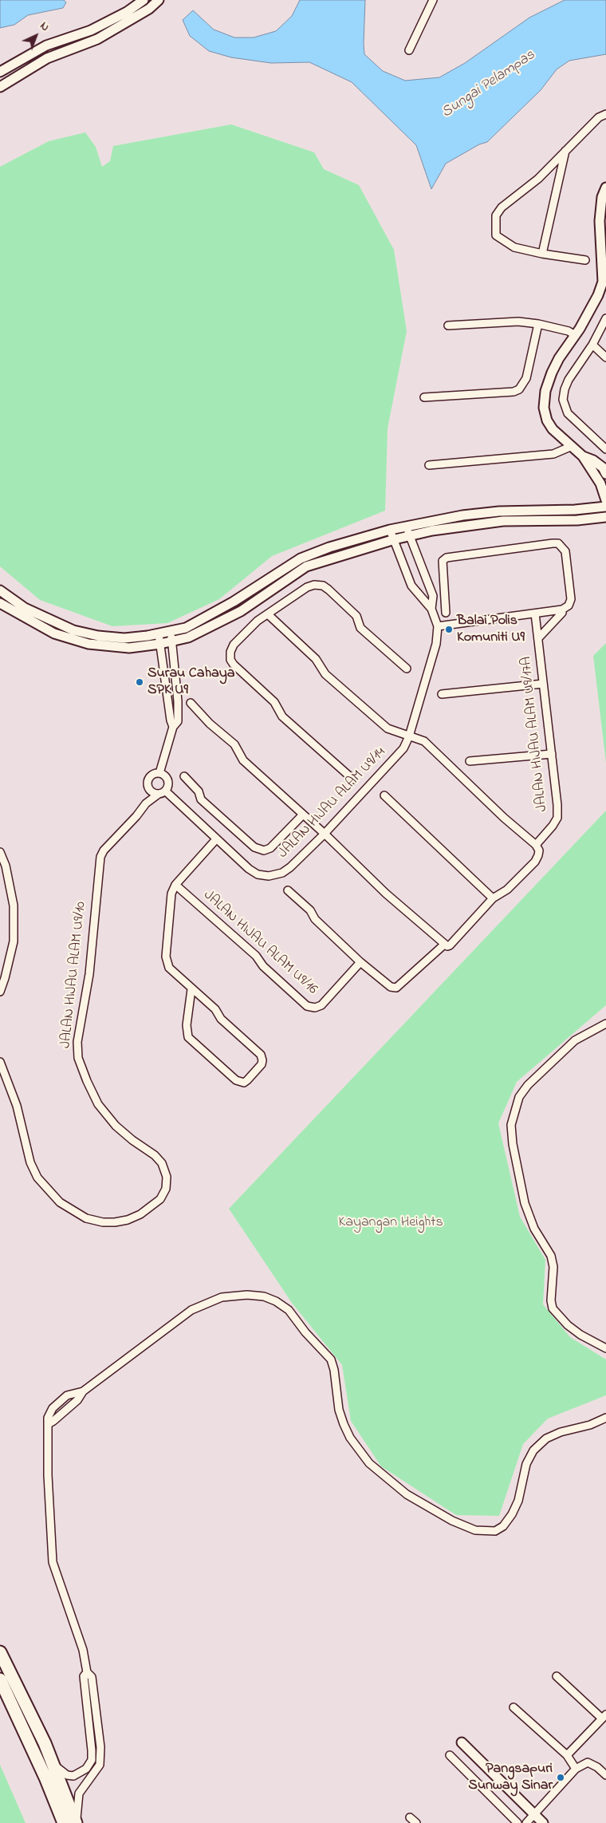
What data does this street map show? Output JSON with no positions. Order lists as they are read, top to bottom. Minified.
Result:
{"streets":{"street":["JALAN HIJAU ALAM U9/17A","JALAN HIJAU ALAM U9/14","JALAN HIJAU ALAM U9/16","JALAN HIJAU ALAM U9/10"]},"crossings":[["JALAN HIJAU ALAM U9/14","JALAN HIJAU ALAM U9/10"]],"water":["Sungai Pelampas"],"parks":["Kayangan Heights"],"places":["Balai Polis Komuniti U9","Surau Cahaya SPK U9","Pangsapuri Sunway Sinar"],"north":"top right"}
